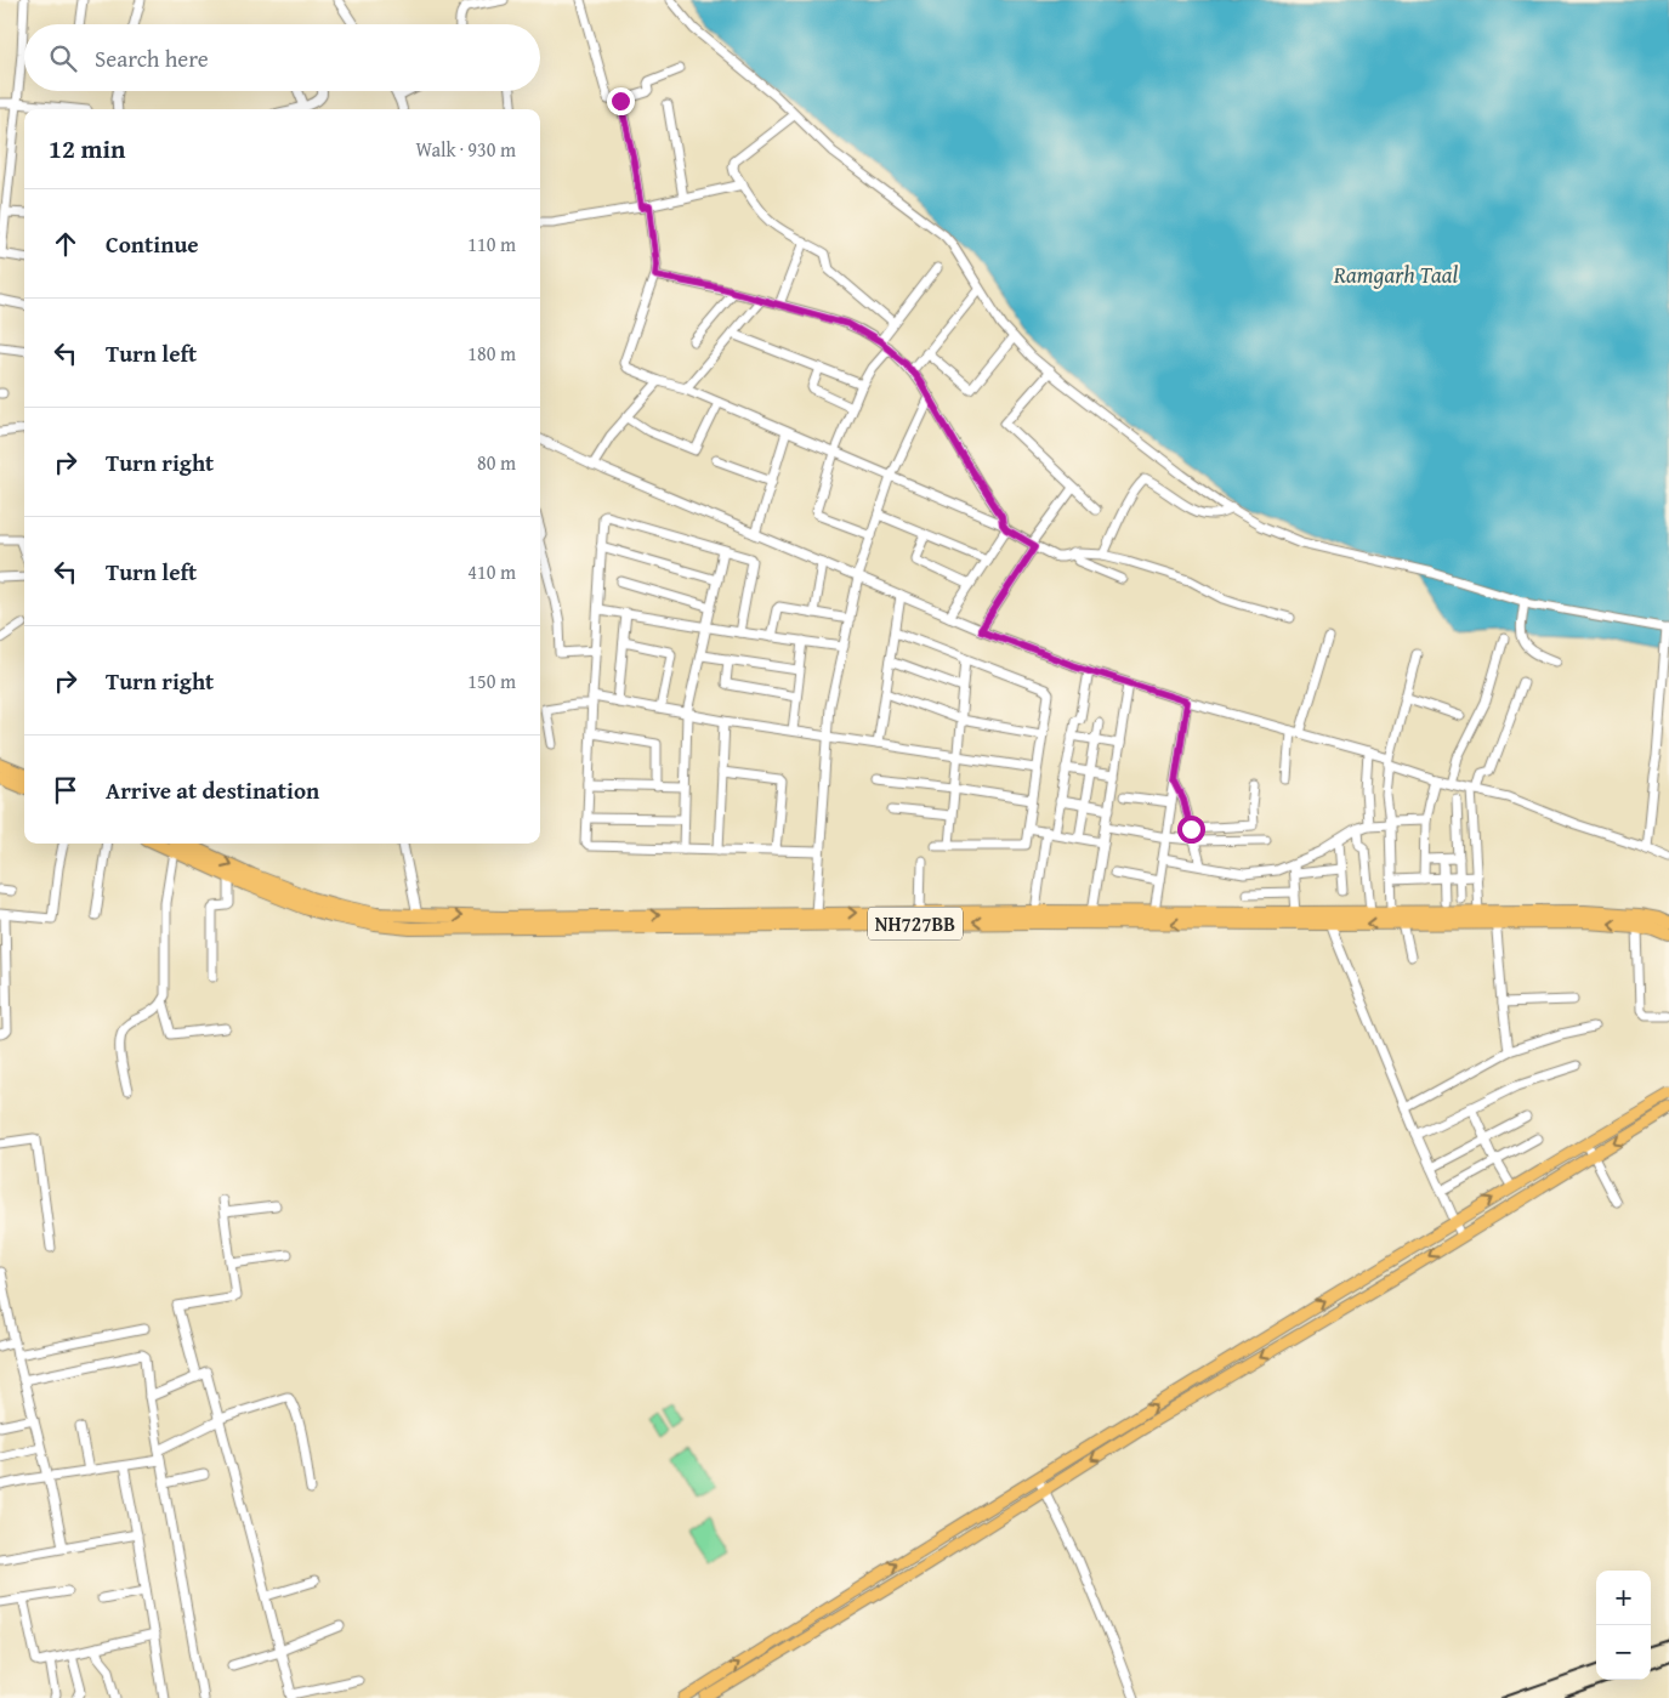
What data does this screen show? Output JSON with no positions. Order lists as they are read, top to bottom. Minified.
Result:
{"streets":{"highway":["NH727BB"]},"water":["Ramgarh Taal"],"page":{"search":"Search here","heading":["12 min","Walk · 930 m"],"list":[["Continue","110 m"],["Turn left","180 m"],["Turn right","80 m"],["Turn left","410 m"],["Turn right","150 m"],"Arrive at destination"],"map_buttons":["+","−"]}}
